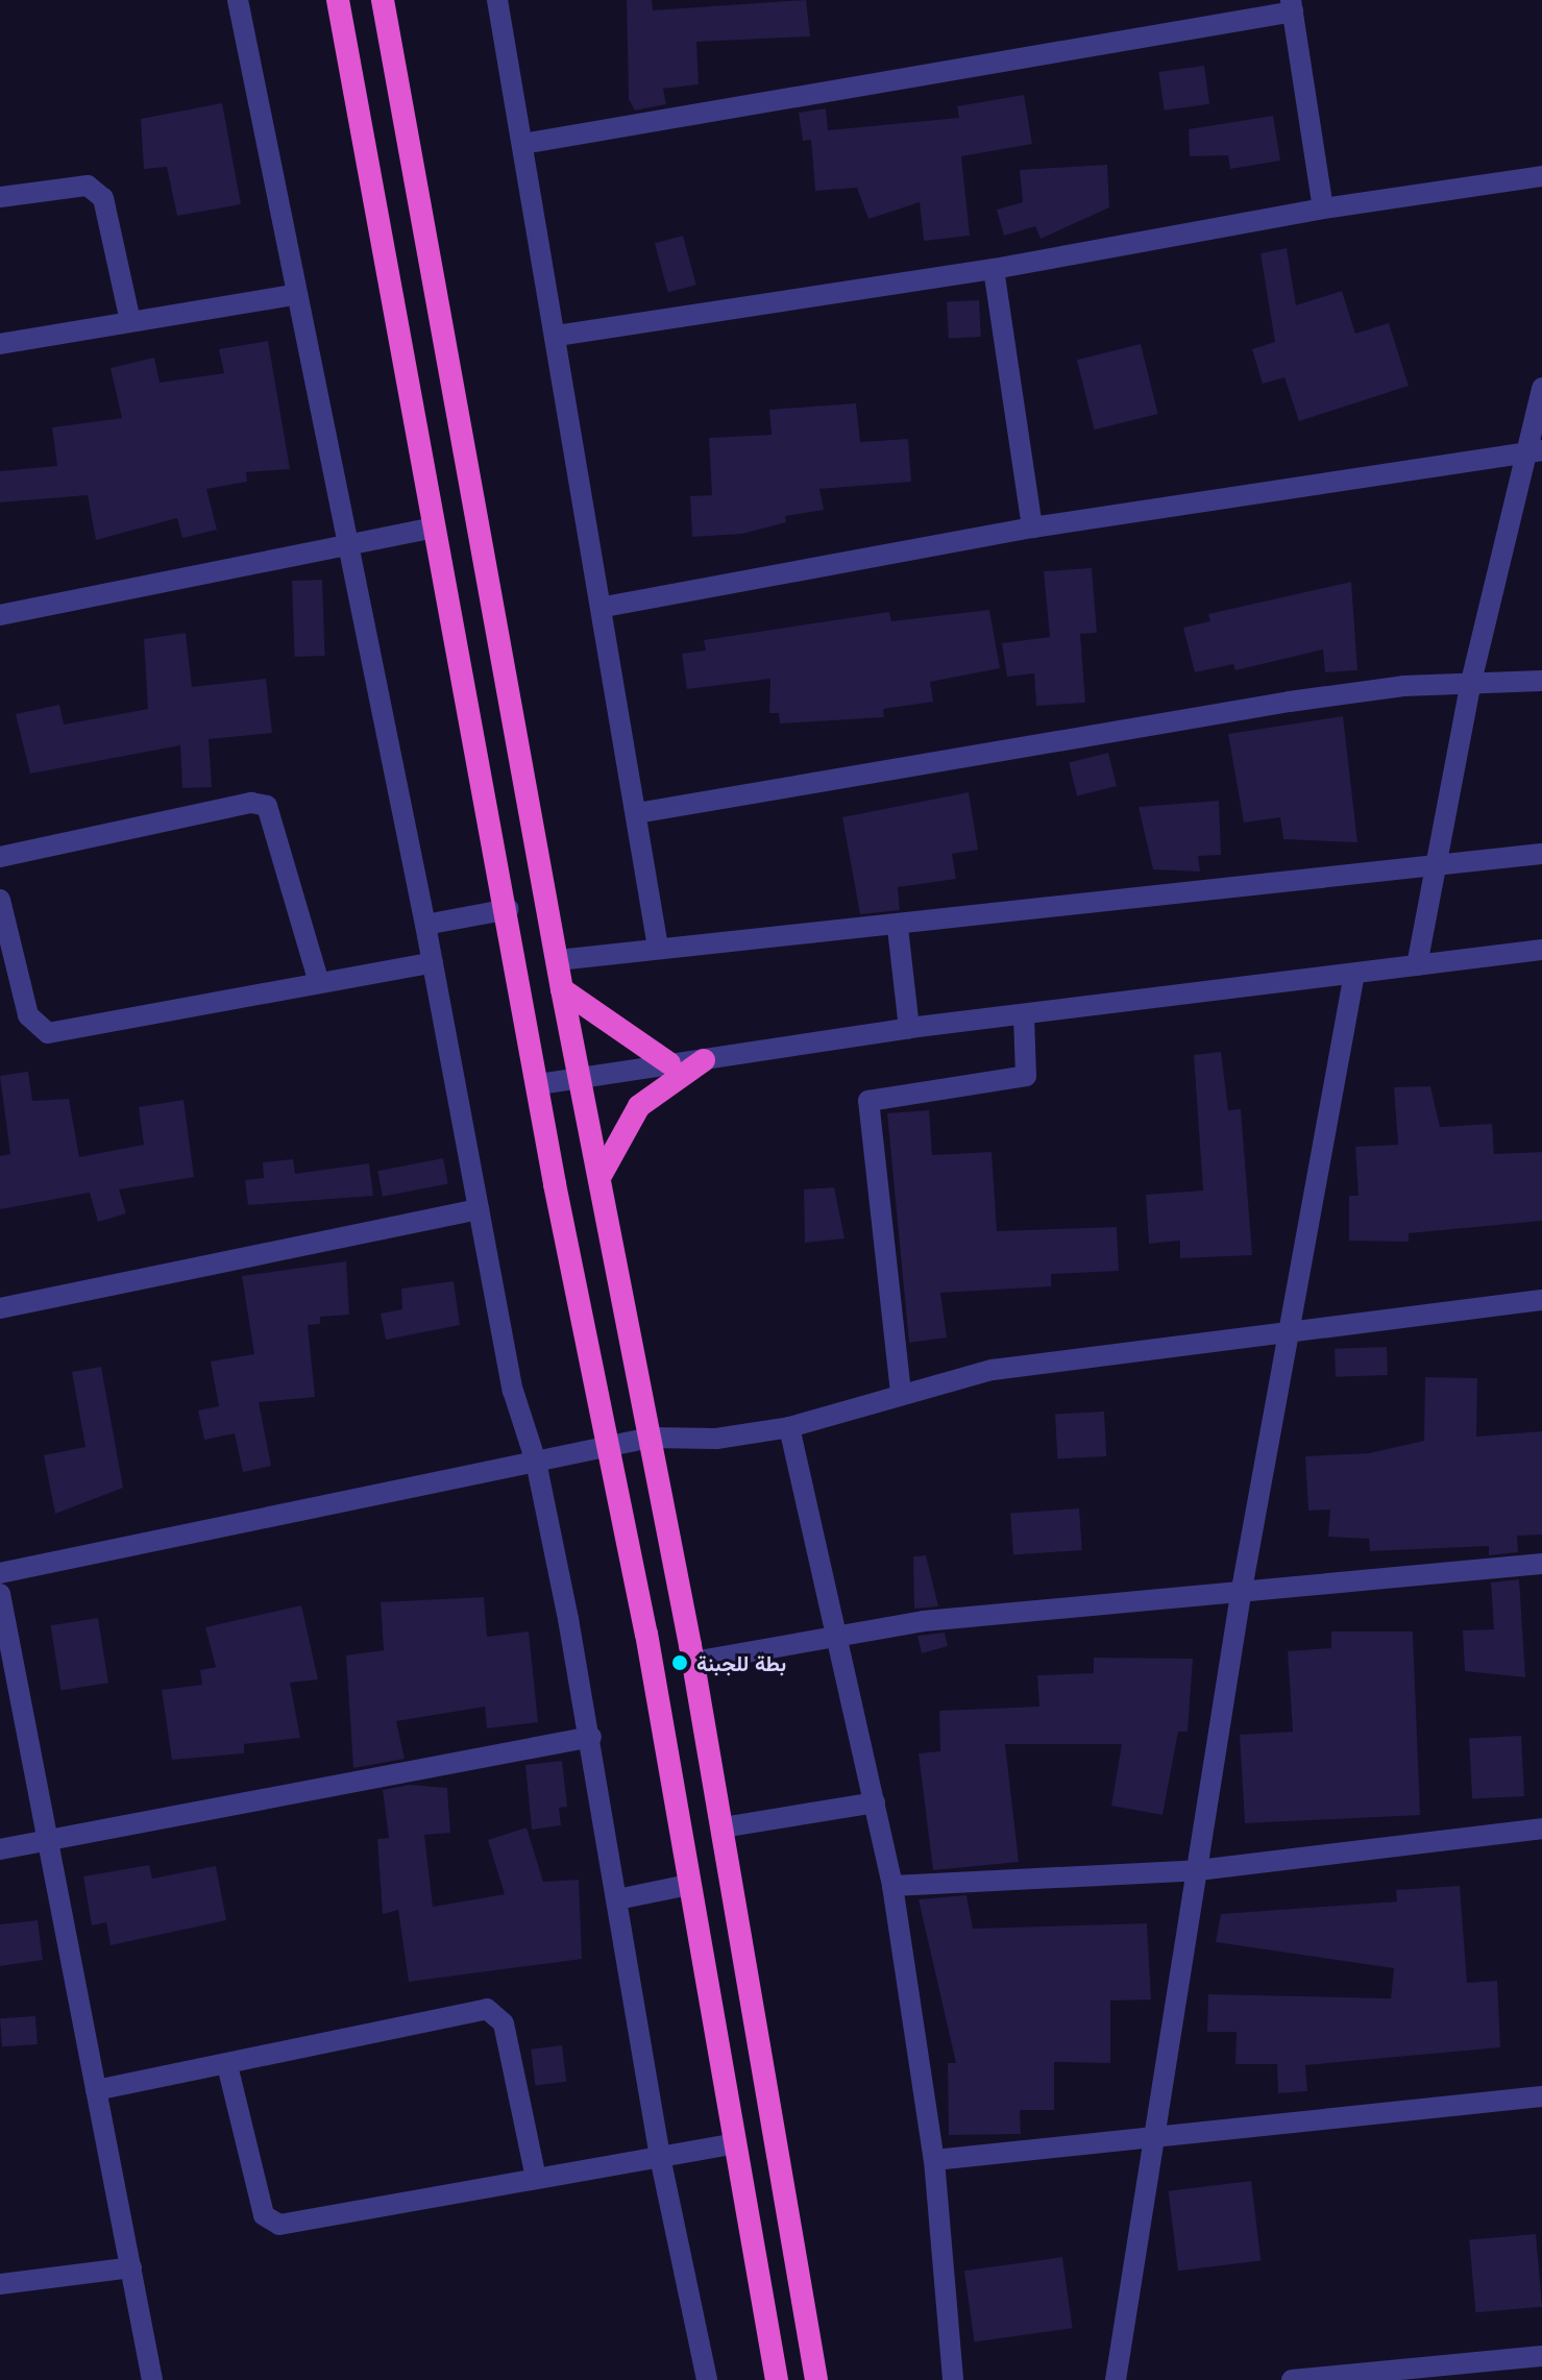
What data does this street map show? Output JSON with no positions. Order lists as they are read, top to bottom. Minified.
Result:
{"places":["بطة للجبنة"]}
